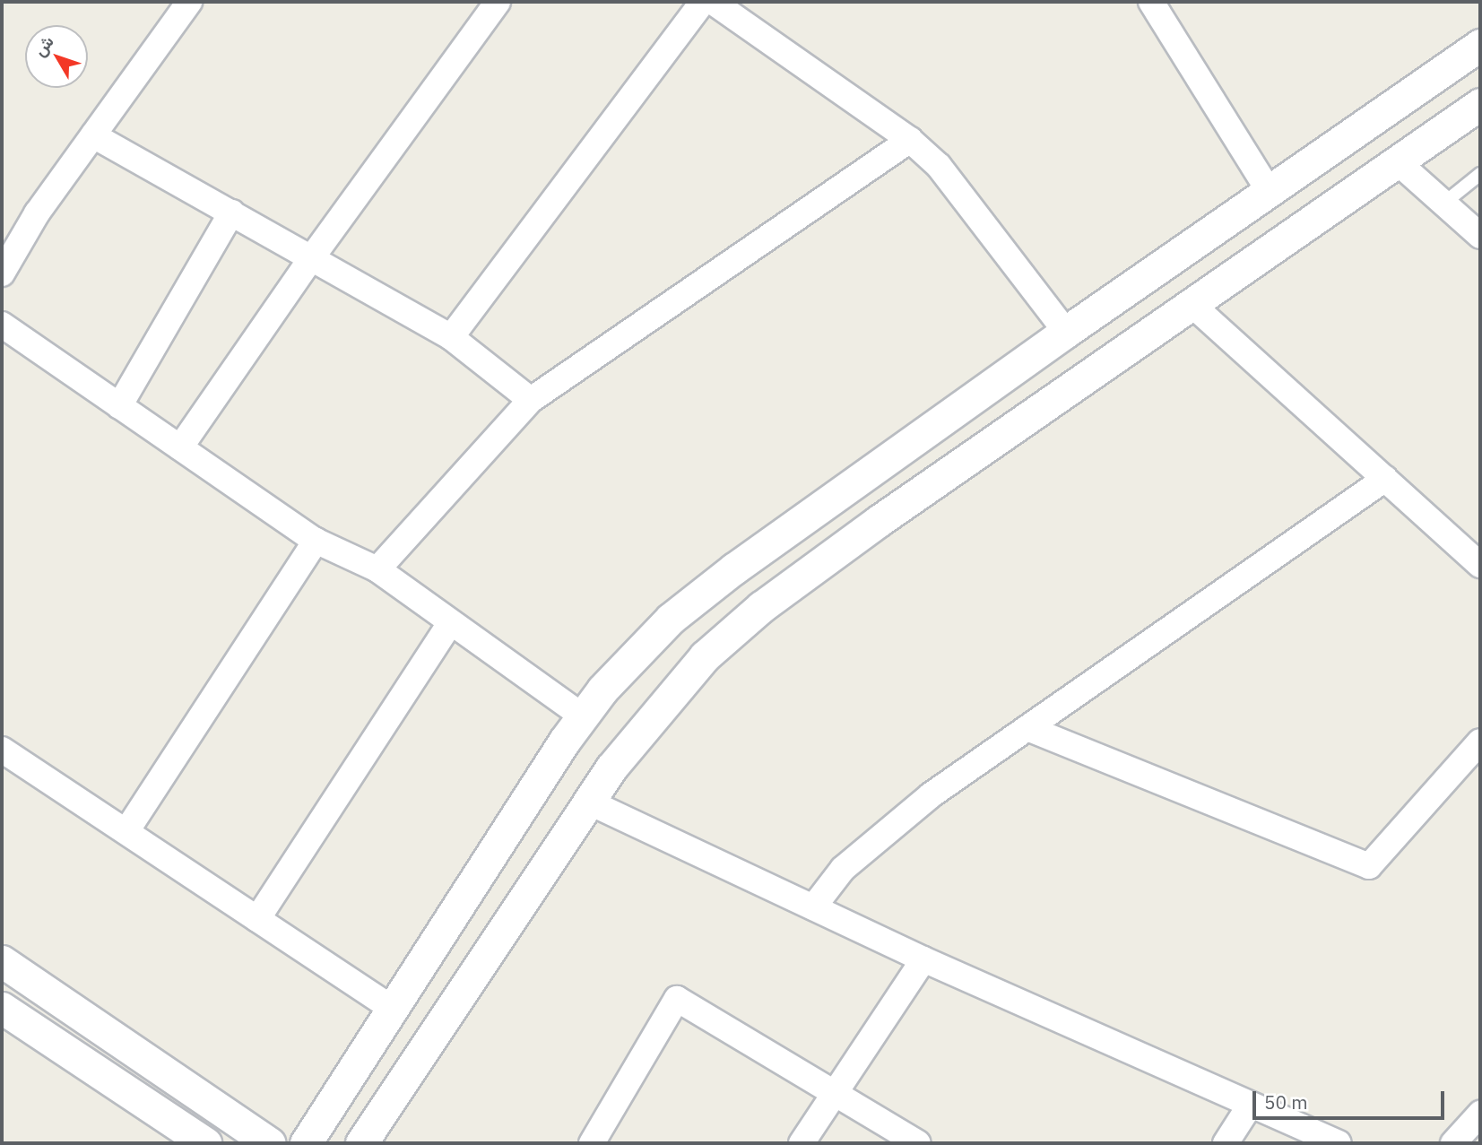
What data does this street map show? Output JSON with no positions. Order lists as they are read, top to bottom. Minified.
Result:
{"scale_bar":"50 m","north":"top left"}
